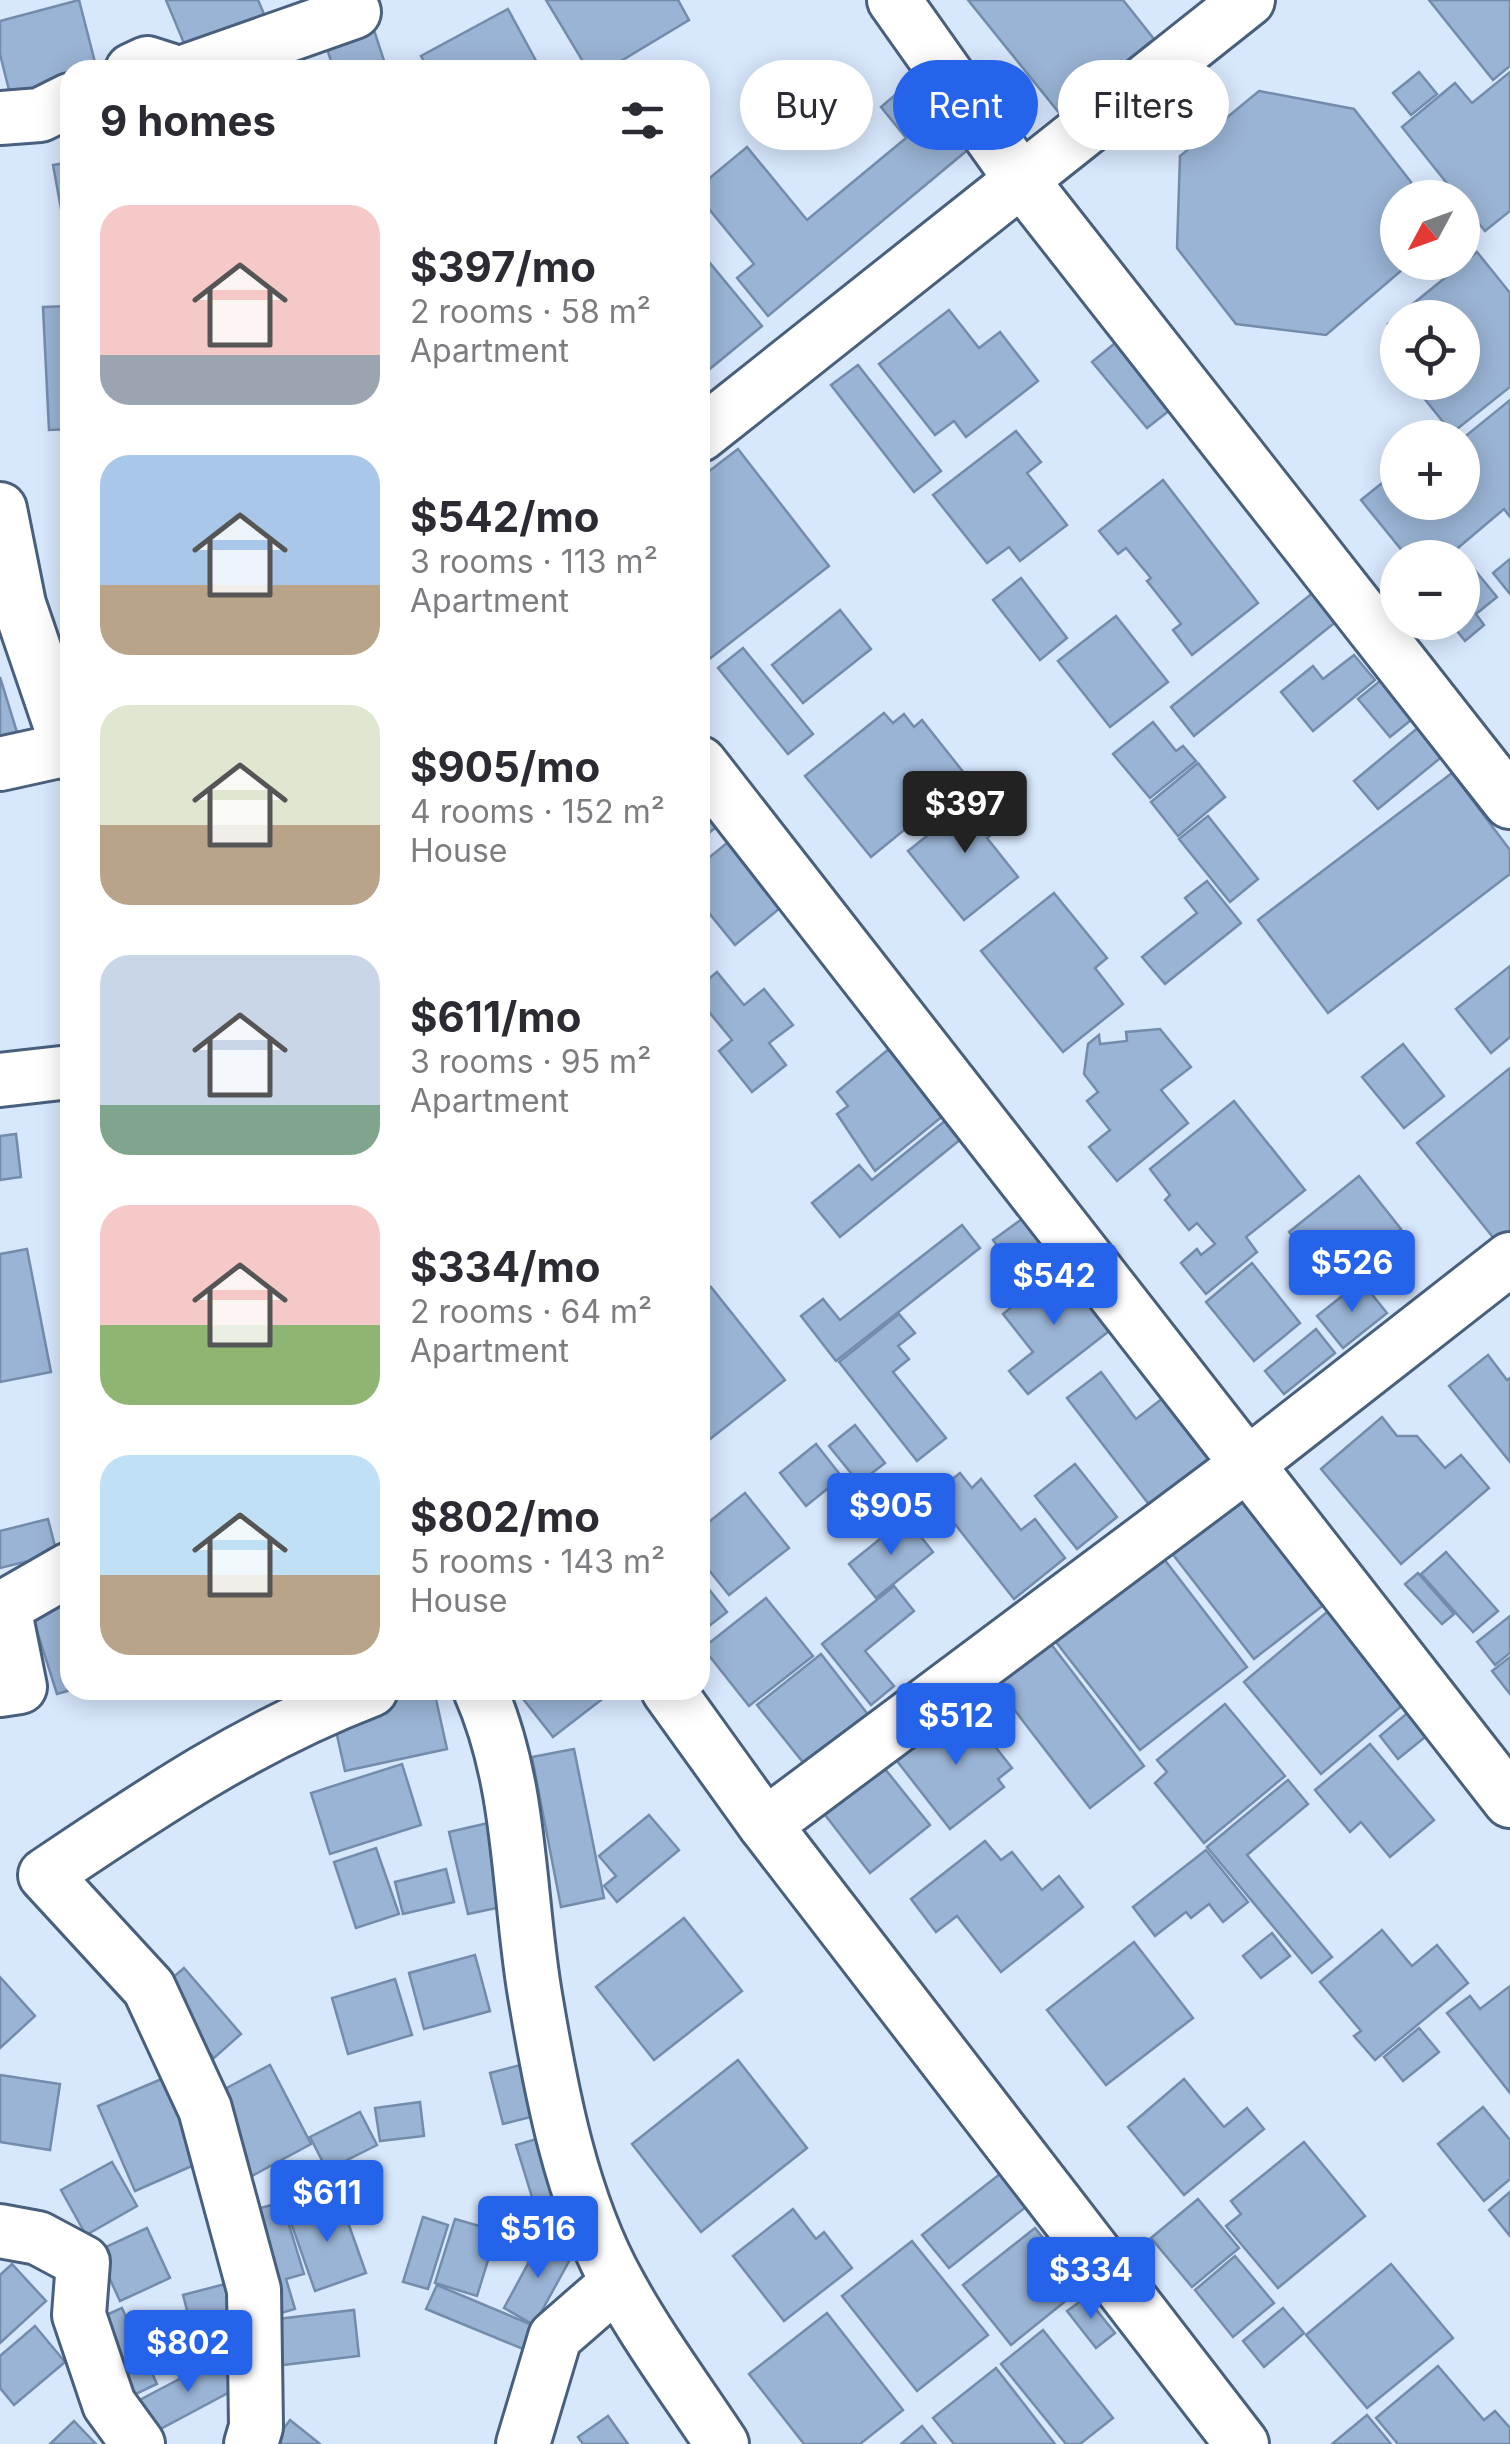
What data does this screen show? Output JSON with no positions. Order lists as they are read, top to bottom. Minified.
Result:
{"north":"bottom left","page":{"chip":["Buy","Rent","Filters"],"heading":"9 homes","map_buttons":["+","−"],"list":[{"name":"$397/mo","note":"2 rooms · 58 m² · Apartment"},{"name":"$542/mo","note":"3 rooms · 113 m² · Apartment"},{"name":"$905/mo","note":"4 rooms · 152 m² · House"},{"name":"$611/mo","note":"3 rooms · 95 m² · Apartment"},{"name":"$334/mo","note":"2 rooms · 64 m² · Apartment"},{"name":"$802/mo","note":"5 rooms · 143 m² · House"}],"price":["$397","$526","$542","$905","$512","$611","$516","$334","$802"]}}
